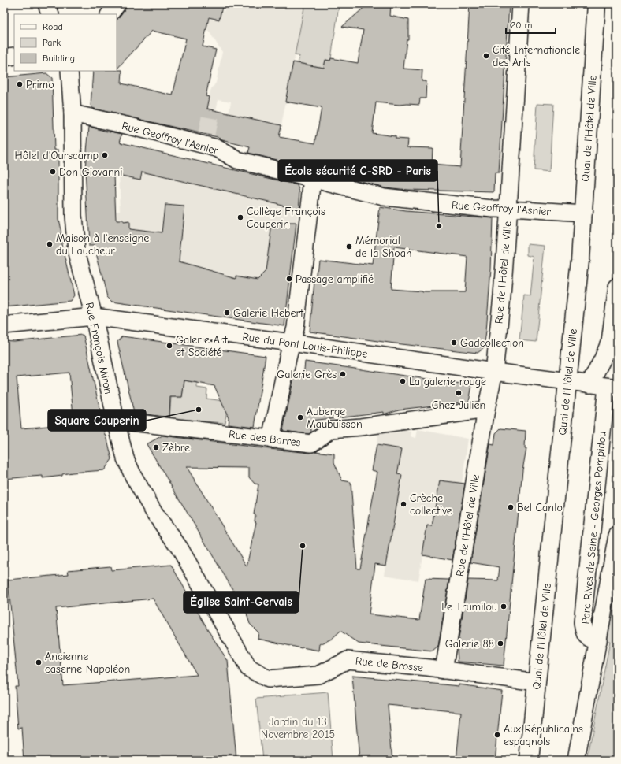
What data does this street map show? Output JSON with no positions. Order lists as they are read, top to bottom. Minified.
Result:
{"streets":{"main road":["Quai de l'Hôtel de Ville"],"street":["Rue Geoffroy l'Asnier","Rue de l'Hôtel de Ville","Rue du Pont Louis-Philippe","Rue François Miron","Rue des Barres","Parc Rives de Seine - Georges Pompidou","Rue de Brosse"]},"crossings":[["Quai de l'Hôtel de Ville","Rue Geoffroy l'Asnier"],["Quai de l'Hôtel de Ville","Rue du Pont Louis-Philippe"],["Quai de l'Hôtel de Ville","Rue de Brosse"],["Rue Geoffroy l'Asnier","Rue de l'Hôtel de Ville"],["Rue Geoffroy l'Asnier","Rue François Miron"],["Rue de l'Hôtel de Ville","Rue du Pont Louis-Philippe"],["Rue de l'Hôtel de Ville","Rue des Barres"],["Rue de l'Hôtel de Ville","Rue de Brosse"],["Rue du Pont Louis-Philippe","Rue François Miron"],["Rue du Pont Louis-Philippe","Parc Rives de Seine - Georges Pompidou"],["Rue François Miron","Rue des Barres"],["Rue François Miron","Rue de Brosse"]],"parks":["Jardin du 13 Novembre 2015"],"places":["Cité Internationale des Arts","Primo","Hôtel d'Ourscamp","Don Giovanni","Collège François Couperin","École sécurité C-SRD - Paris","Maison à l'enseigne du Faucheur","Mémorial de la Shoah","Passage amplifié","Galerie Hebert","Gadcollection","Galerie Art et Société","Galerie Grès","La galerie rouge","Chez Julien","Square Couperin","Auberge Maubuisson","Zèbre","Crèche collective","Bel Canto","Église Saint-Gervais","Le Trumilou","Galerie 88","Ancienne caserne Napoléon","Aux Républicains espagnols"],"legend":["Road","Park","Building"],"scale_bar":"20 m"}
